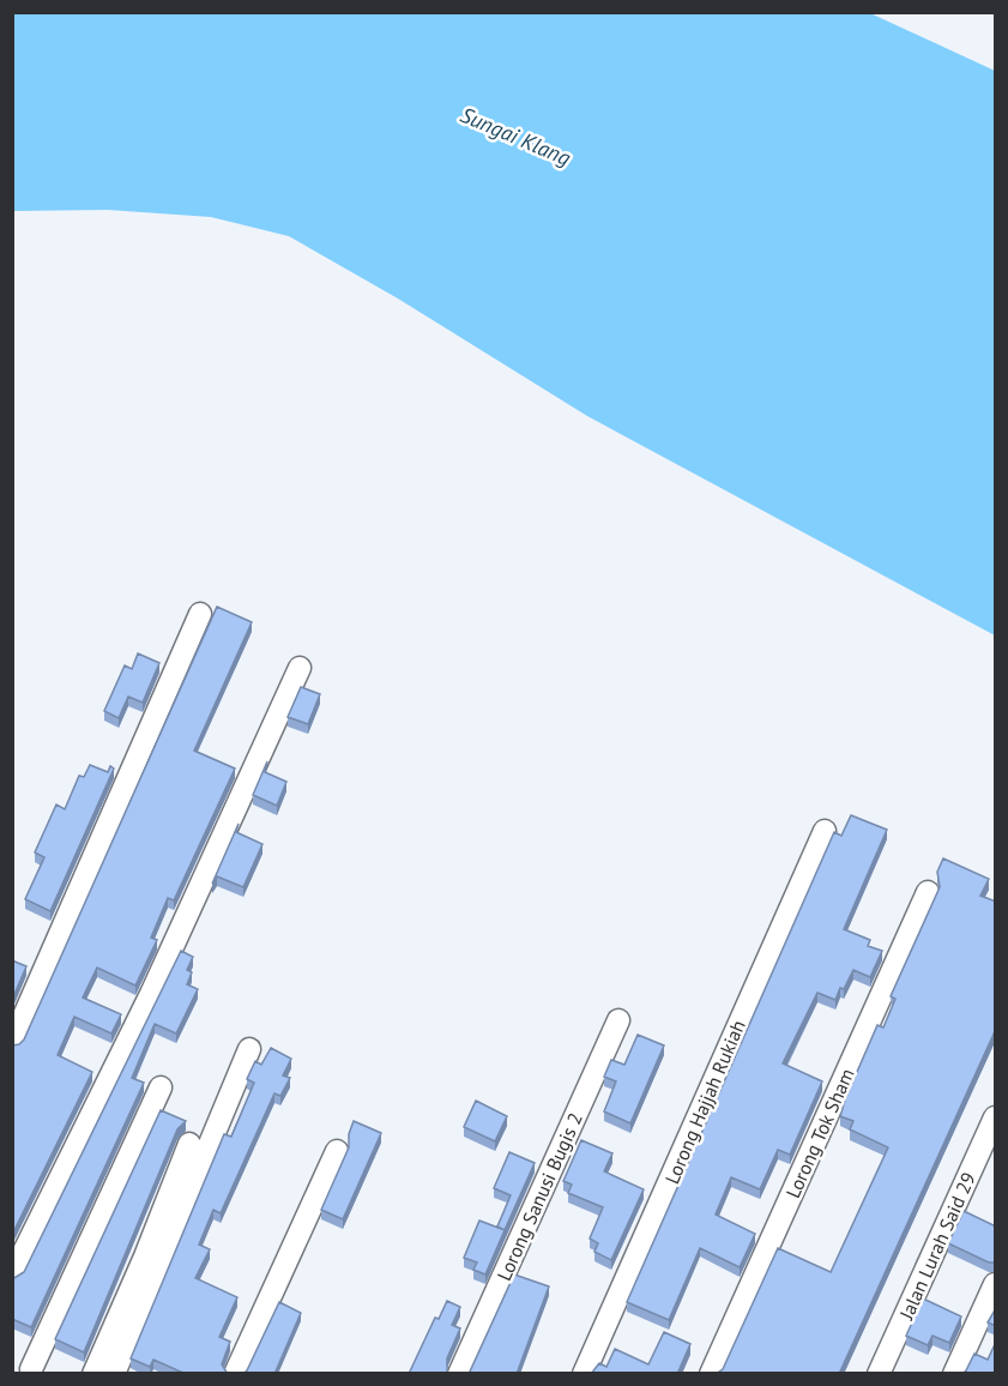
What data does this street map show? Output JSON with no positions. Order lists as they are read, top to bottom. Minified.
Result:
{"streets":{"street":["Lorong Hajjah Rukiah","Lorong Tok Sham","Lorong Sanusi Bugis 2","Jalan Lurah Said 29"]},"water":["Sungai Klang"]}
